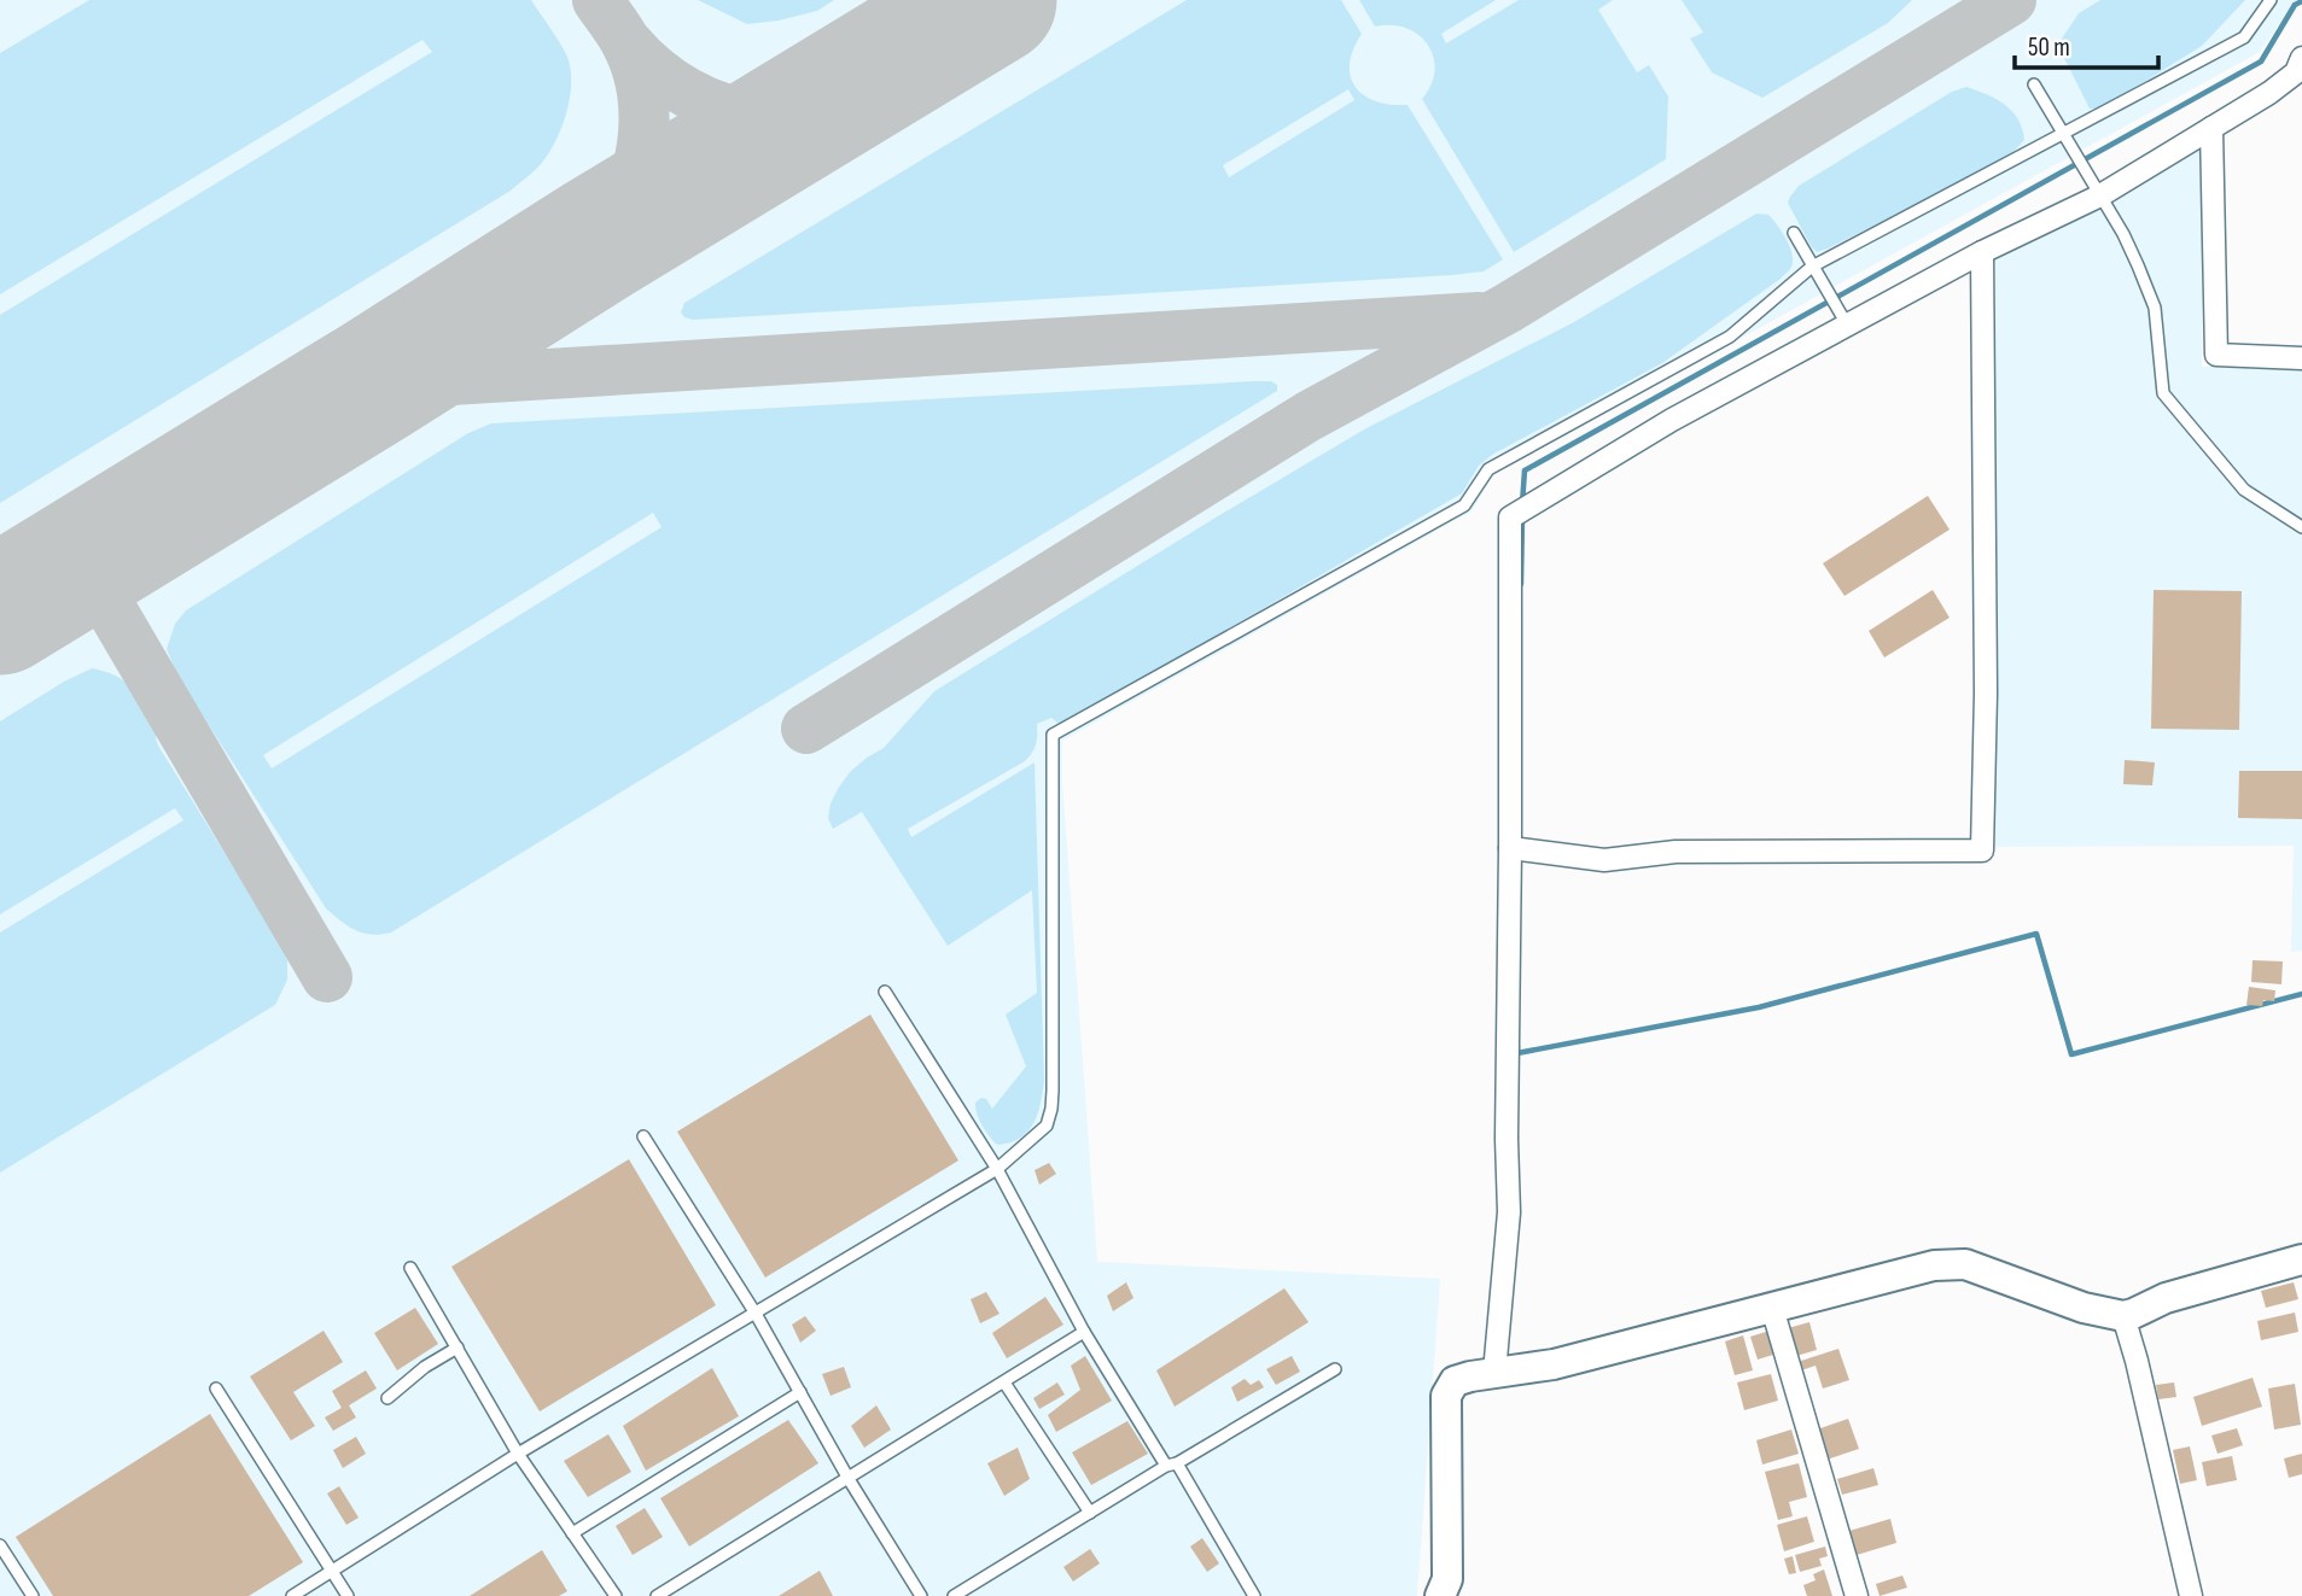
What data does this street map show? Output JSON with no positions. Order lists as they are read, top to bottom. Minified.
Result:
{"scale_bar":"50 m"}
